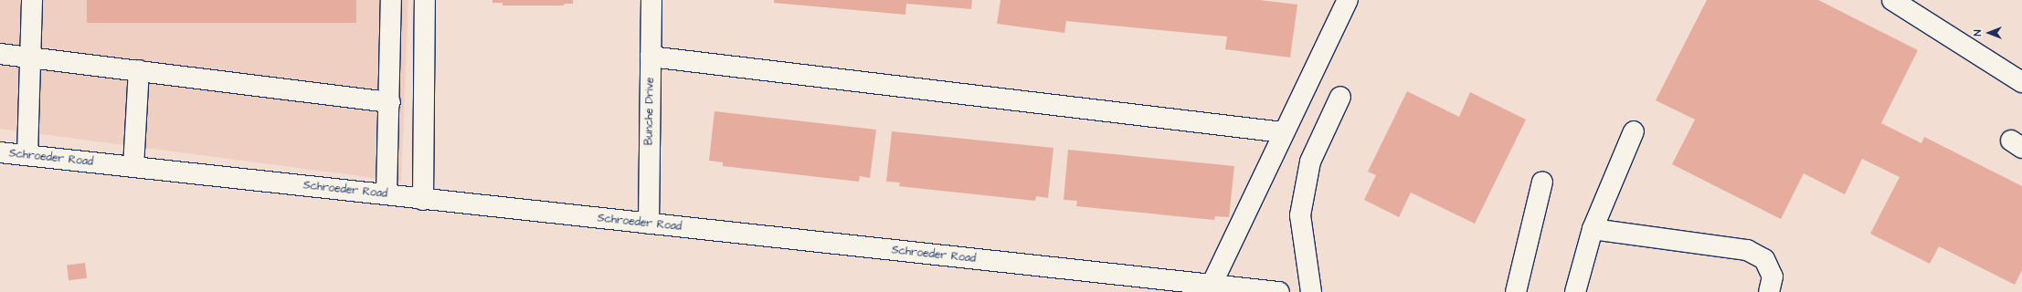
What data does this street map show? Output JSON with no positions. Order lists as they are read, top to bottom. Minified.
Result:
{"streets":{"street":["Bunche Drive","Schroeder Road"]},"crossings":[["Bunche Drive","Schroeder Road"]],"north":"left"}
